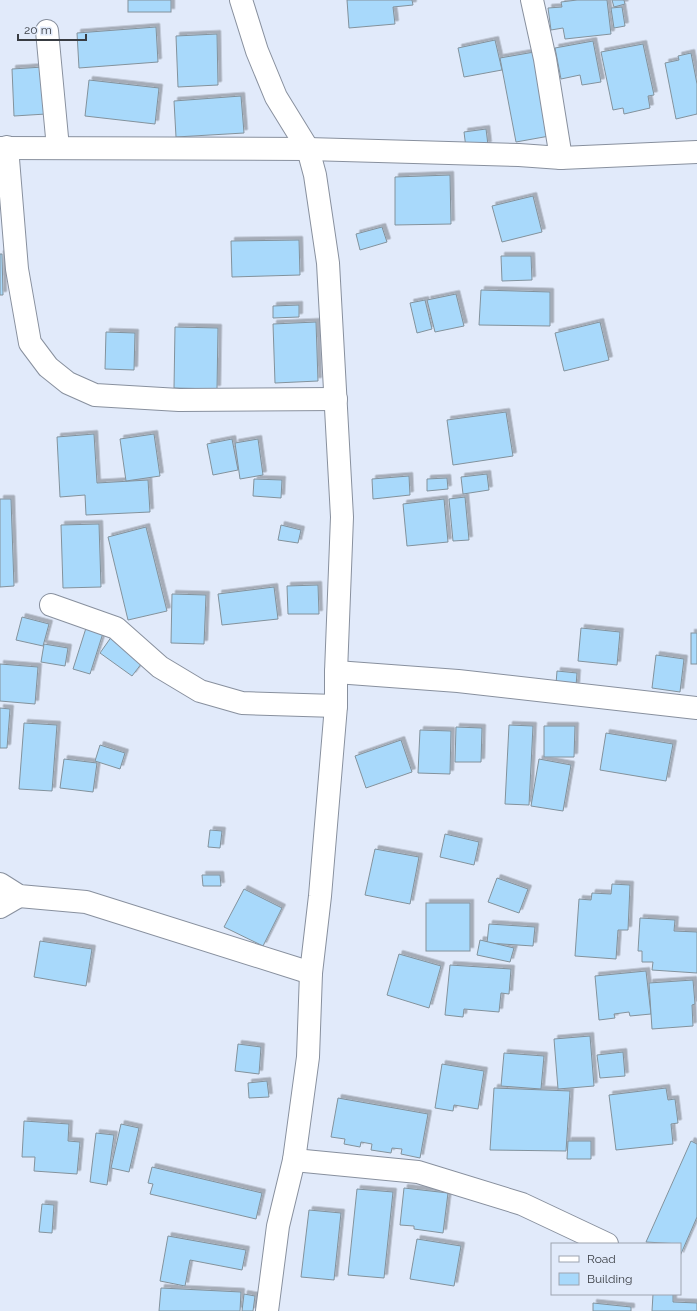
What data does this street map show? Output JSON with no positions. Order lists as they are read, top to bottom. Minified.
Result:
{"legend":["Road","Building"],"scale_bar":"20 m"}
